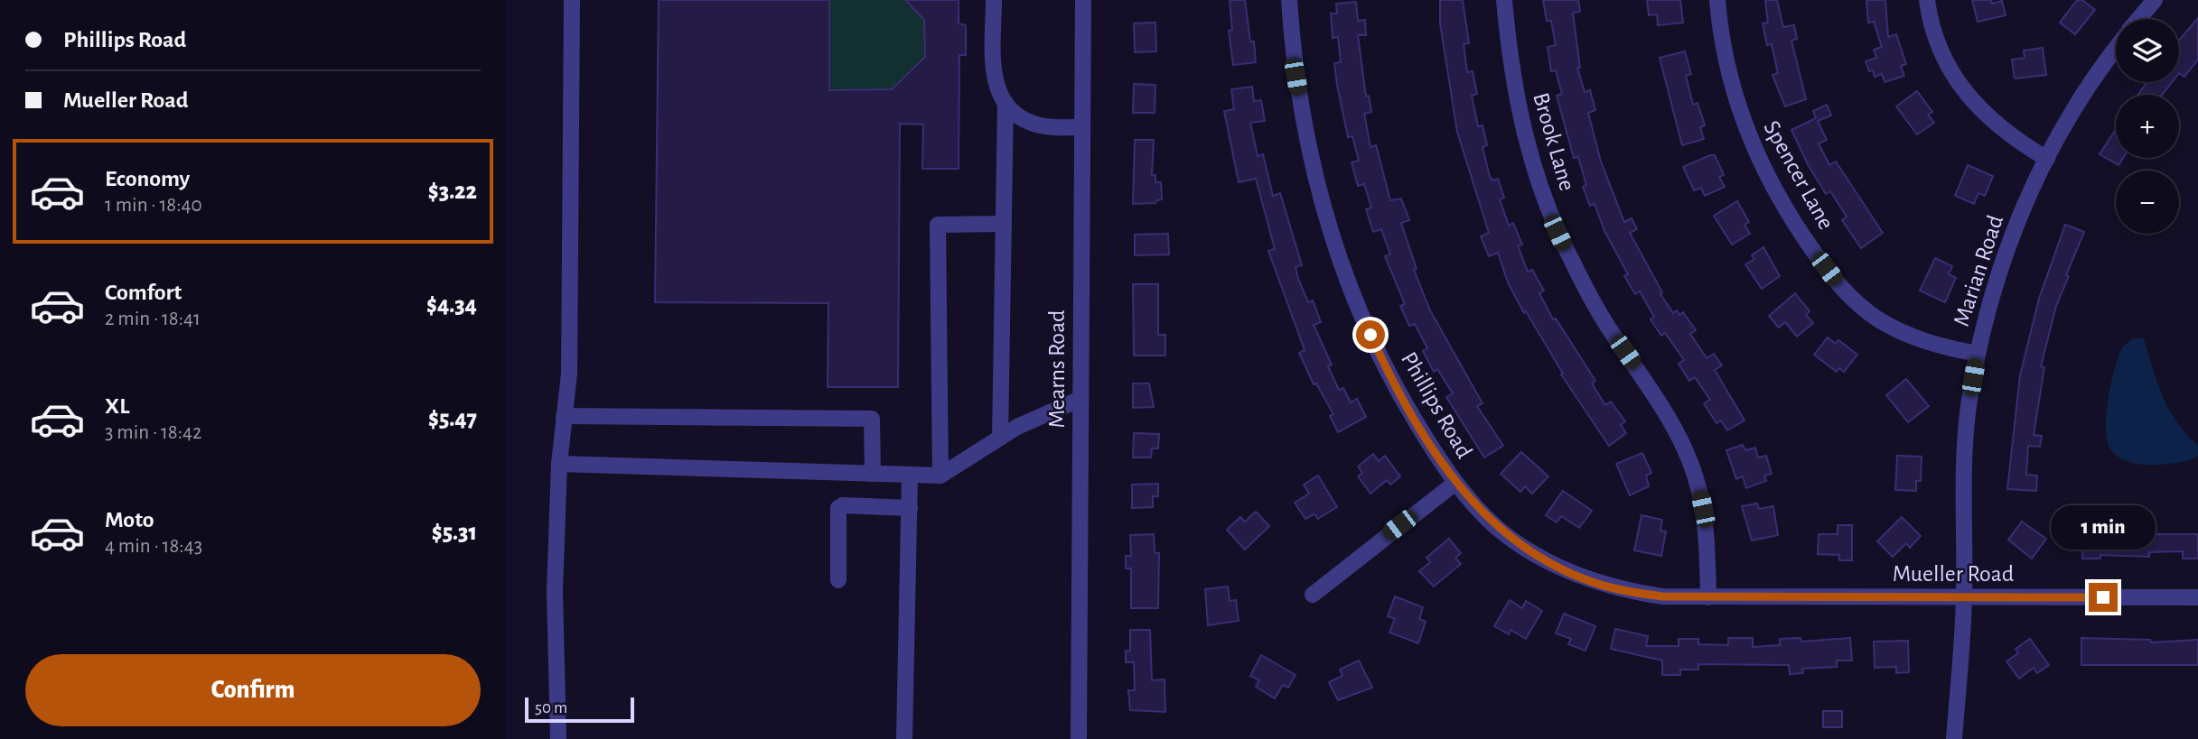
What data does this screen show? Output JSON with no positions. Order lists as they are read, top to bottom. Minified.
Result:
{"streets":{"street":["Brook Lane","Spencer Lane","Marian Road","Mearns Road","Phillips Road","Mueller Road"]},"crossings":[["Brook Lane","Phillips Road"],["Brook Lane","Mueller Road"],["Spencer Lane","Marian Road"],["Marian Road","Mueller Road"],["Phillips Road","Mueller Road"]],"scale_bar":"50 m","page":{"banner":["Phillips Road","Mueller Road"],"map_buttons":["+","−"],"list":[{"name":"Economy","note":"1 min · 18:40","value":"$3.22"},{"name":"Comfort","note":"2 min · 18:41","value":"$4.34"},{"name":"XL","note":"3 min · 18:42","value":"$5.47"},{"name":"Moto","note":"4 min · 18:43","value":"$5.31"}],"bubble":"1 min","buttons":"Confirm","scale":"50 m"}}
